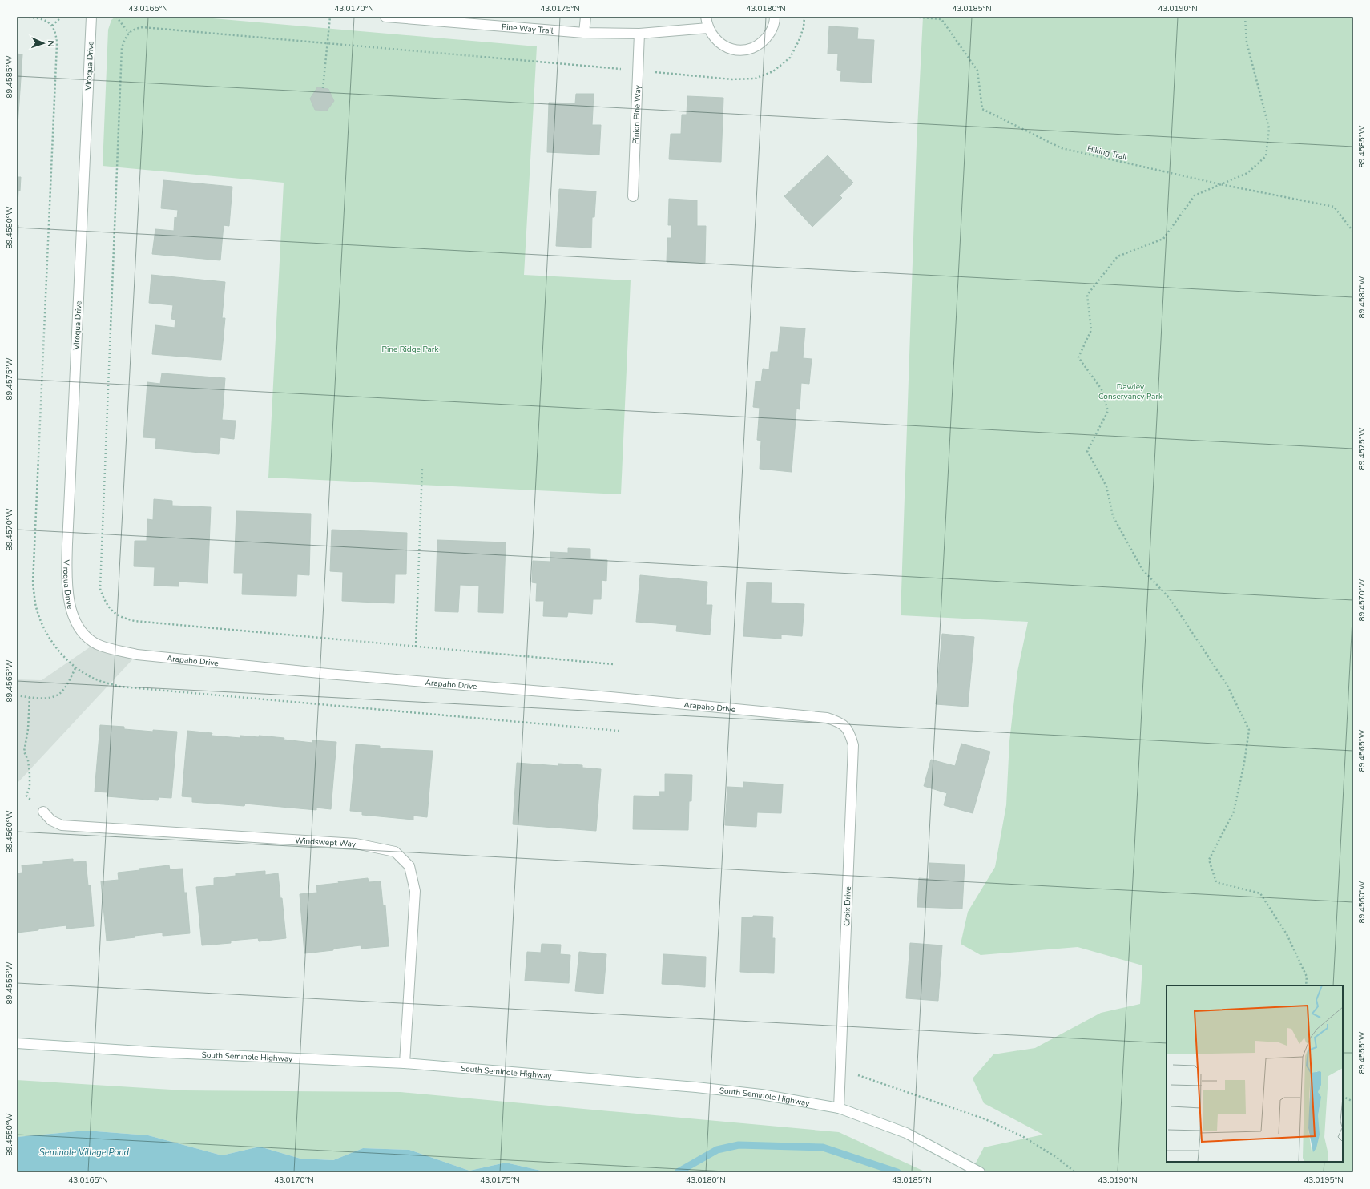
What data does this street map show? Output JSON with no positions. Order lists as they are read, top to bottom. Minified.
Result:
{"streets":{"street":["Pine Way Trail","Viroqua Drive","Pinion Pine Way","Arapaho Drive","Windswept Way","Croix Drive","South Seminole Highway"],"path":["Hiking Trail"]},"crossings":[["Pine Way Trail","Pinion Pine Way"],["Viroqua Drive","Arapaho Drive"],["Arapaho Drive","Croix Drive"],["Windswept Way","South Seminole Highway"],["Croix Drive","South Seminole Highway"]],"water":["Seminole Village Pond"],"parks":["Pine Ridge Park","Dawley Conservancy Park"],"north":"right","coordinates":["43.0165°N","43.0170°N","43.0175°N","43.0180°N","43.0185°N","43.0190°N","89.4585°W","89.4580°W","89.4575°W","89.4570°W","89.4565°W","89.4560°W","89.4555°W","89.4550°W","43.0195°N"]}
